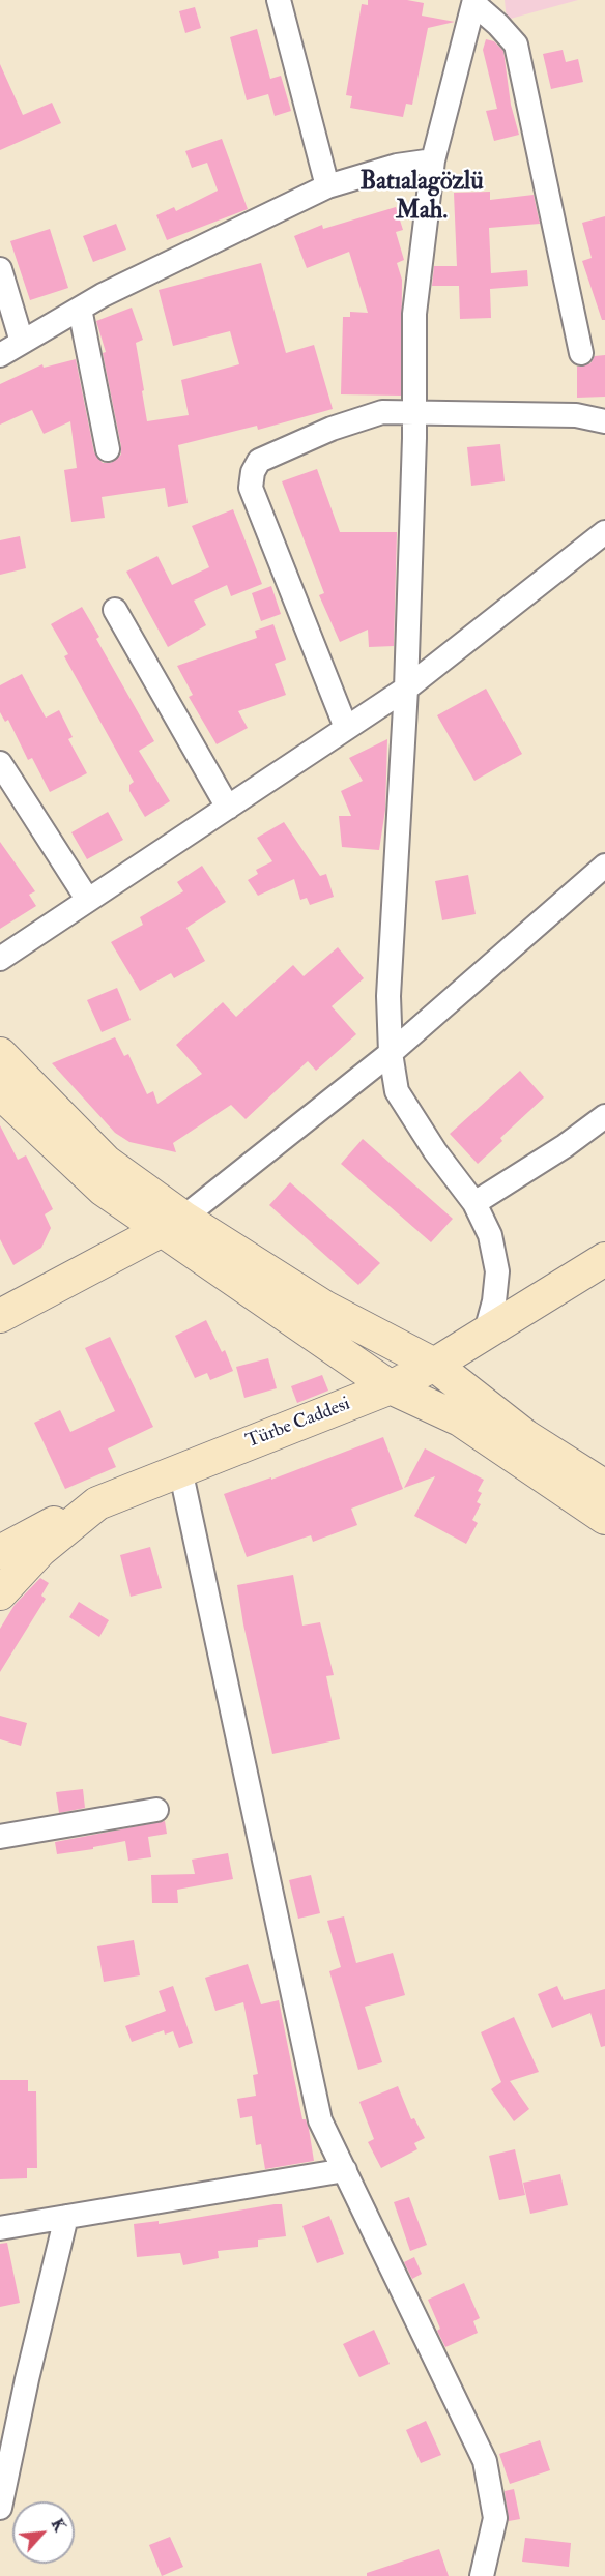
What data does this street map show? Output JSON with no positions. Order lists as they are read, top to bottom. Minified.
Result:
{"streets":{"main road":["Türbe Caddesi"]},"districts":["Batıalagözlü Mah."],"north":"top right"}
